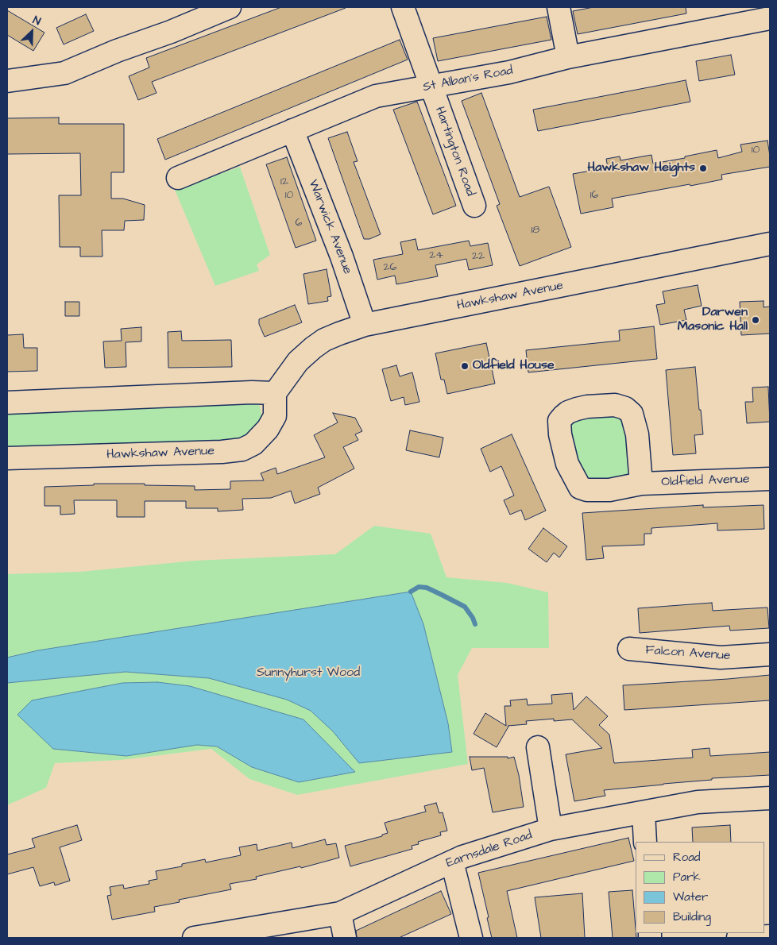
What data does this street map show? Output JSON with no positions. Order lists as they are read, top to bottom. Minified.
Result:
{"streets":{"street":["St Alban's Road","Hartington Road","Warwick Avenue","Hawkshaw Avenue","Oldfield Avenue","Falcon Avenue","Earnsdale Road"]},"crossings":[["St Alban's Road","Hartington Road"],["St Alban's Road","Warwick Avenue"],["Warwick Avenue","Hawkshaw Avenue"]],"parks":["Sunnyhurst Wood"],"places":["Hawkshaw Heights","Darwen Masonic Hall","Oldfield House"],"house_numbers":["10","12","10","16","6","18","24","22","26"],"legend":["Road","Park","Water","Building"],"north":"top right"}
